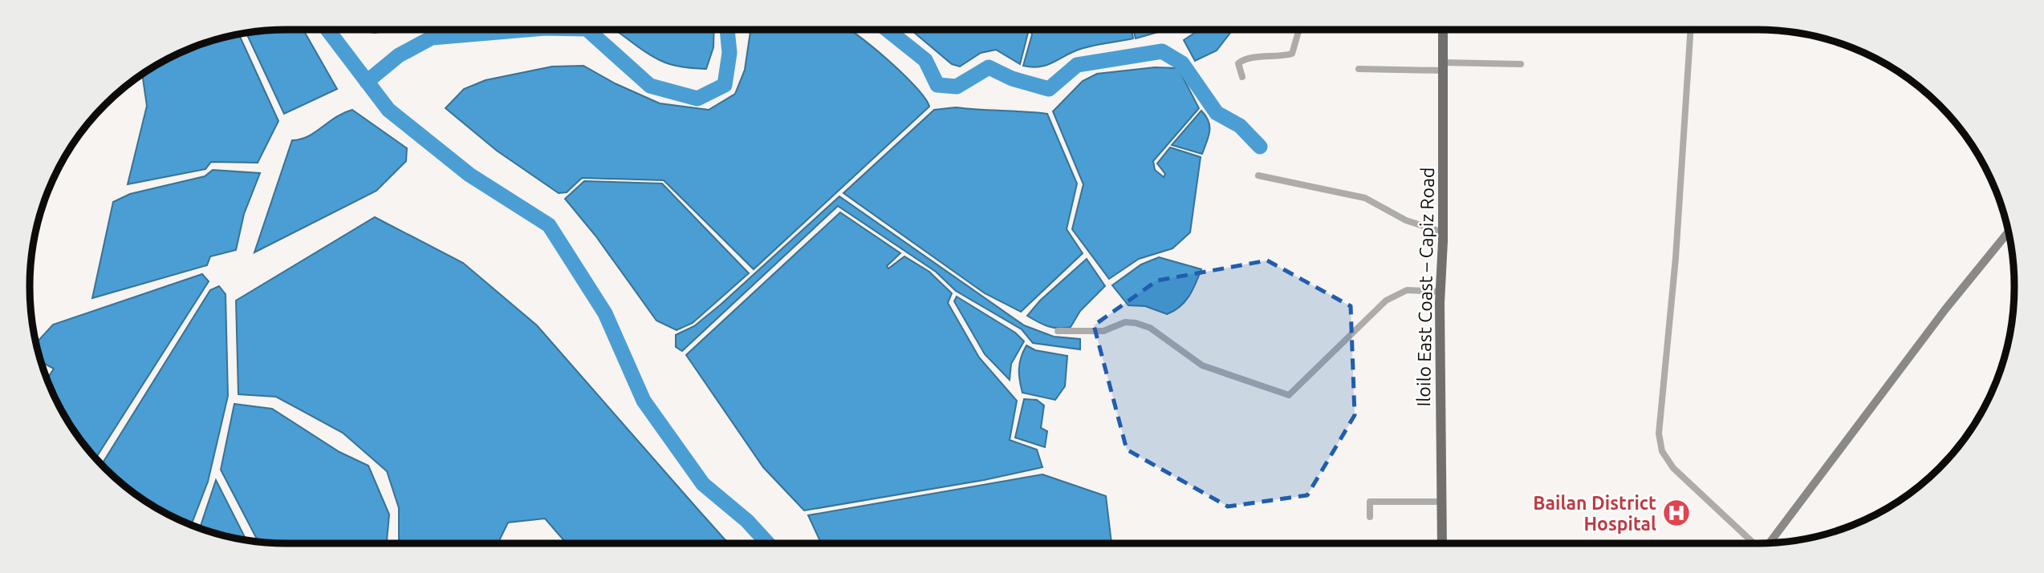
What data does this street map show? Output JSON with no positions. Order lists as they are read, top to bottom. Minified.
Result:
{"streets":{"main road":["Iloilo East Coast – Capiz Road"]},"places":{"hospital":["Bailan District Hospital"]}}
